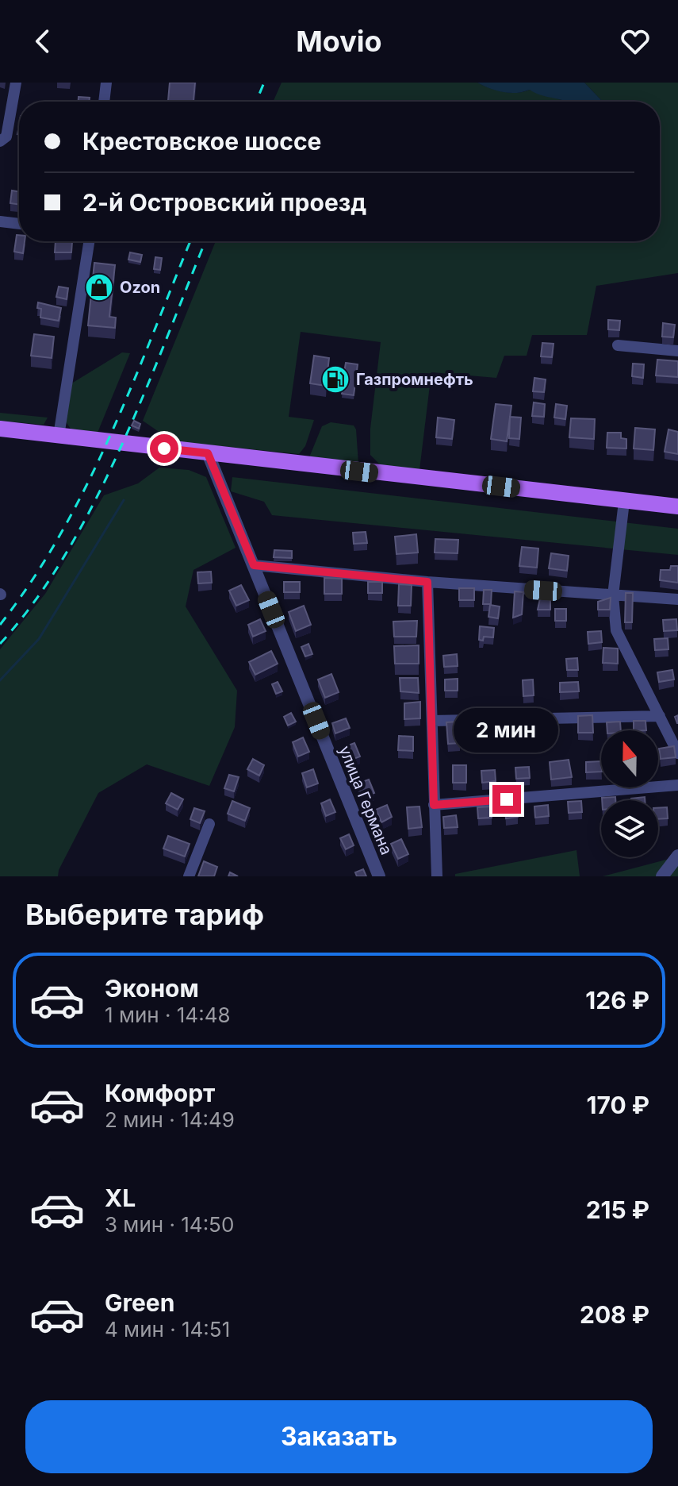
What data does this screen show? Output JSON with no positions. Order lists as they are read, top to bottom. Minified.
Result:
{"streets":{"street":["улица Германа"]},"places":{"shop":["Ozon"],"fuel station":["Газпромнефть"]},"north":"top","page":{"header":"Movio","banner":["Крестовское шоссе","2-й Островский проезд"],"bubble":"2 мин","heading":"Выберите тариф","list":[{"name":"Эконом","note":"1 мин · 14:48","value":"126 ₽"},{"name":"Комфорт","note":"2 мин · 14:49","value":"170 ₽"},{"name":"XL","note":"3 мин · 14:50","value":"215 ₽"},{"name":"Green","note":"4 мин · 14:51","value":"208 ₽"}],"buttons":"Заказать"}}
